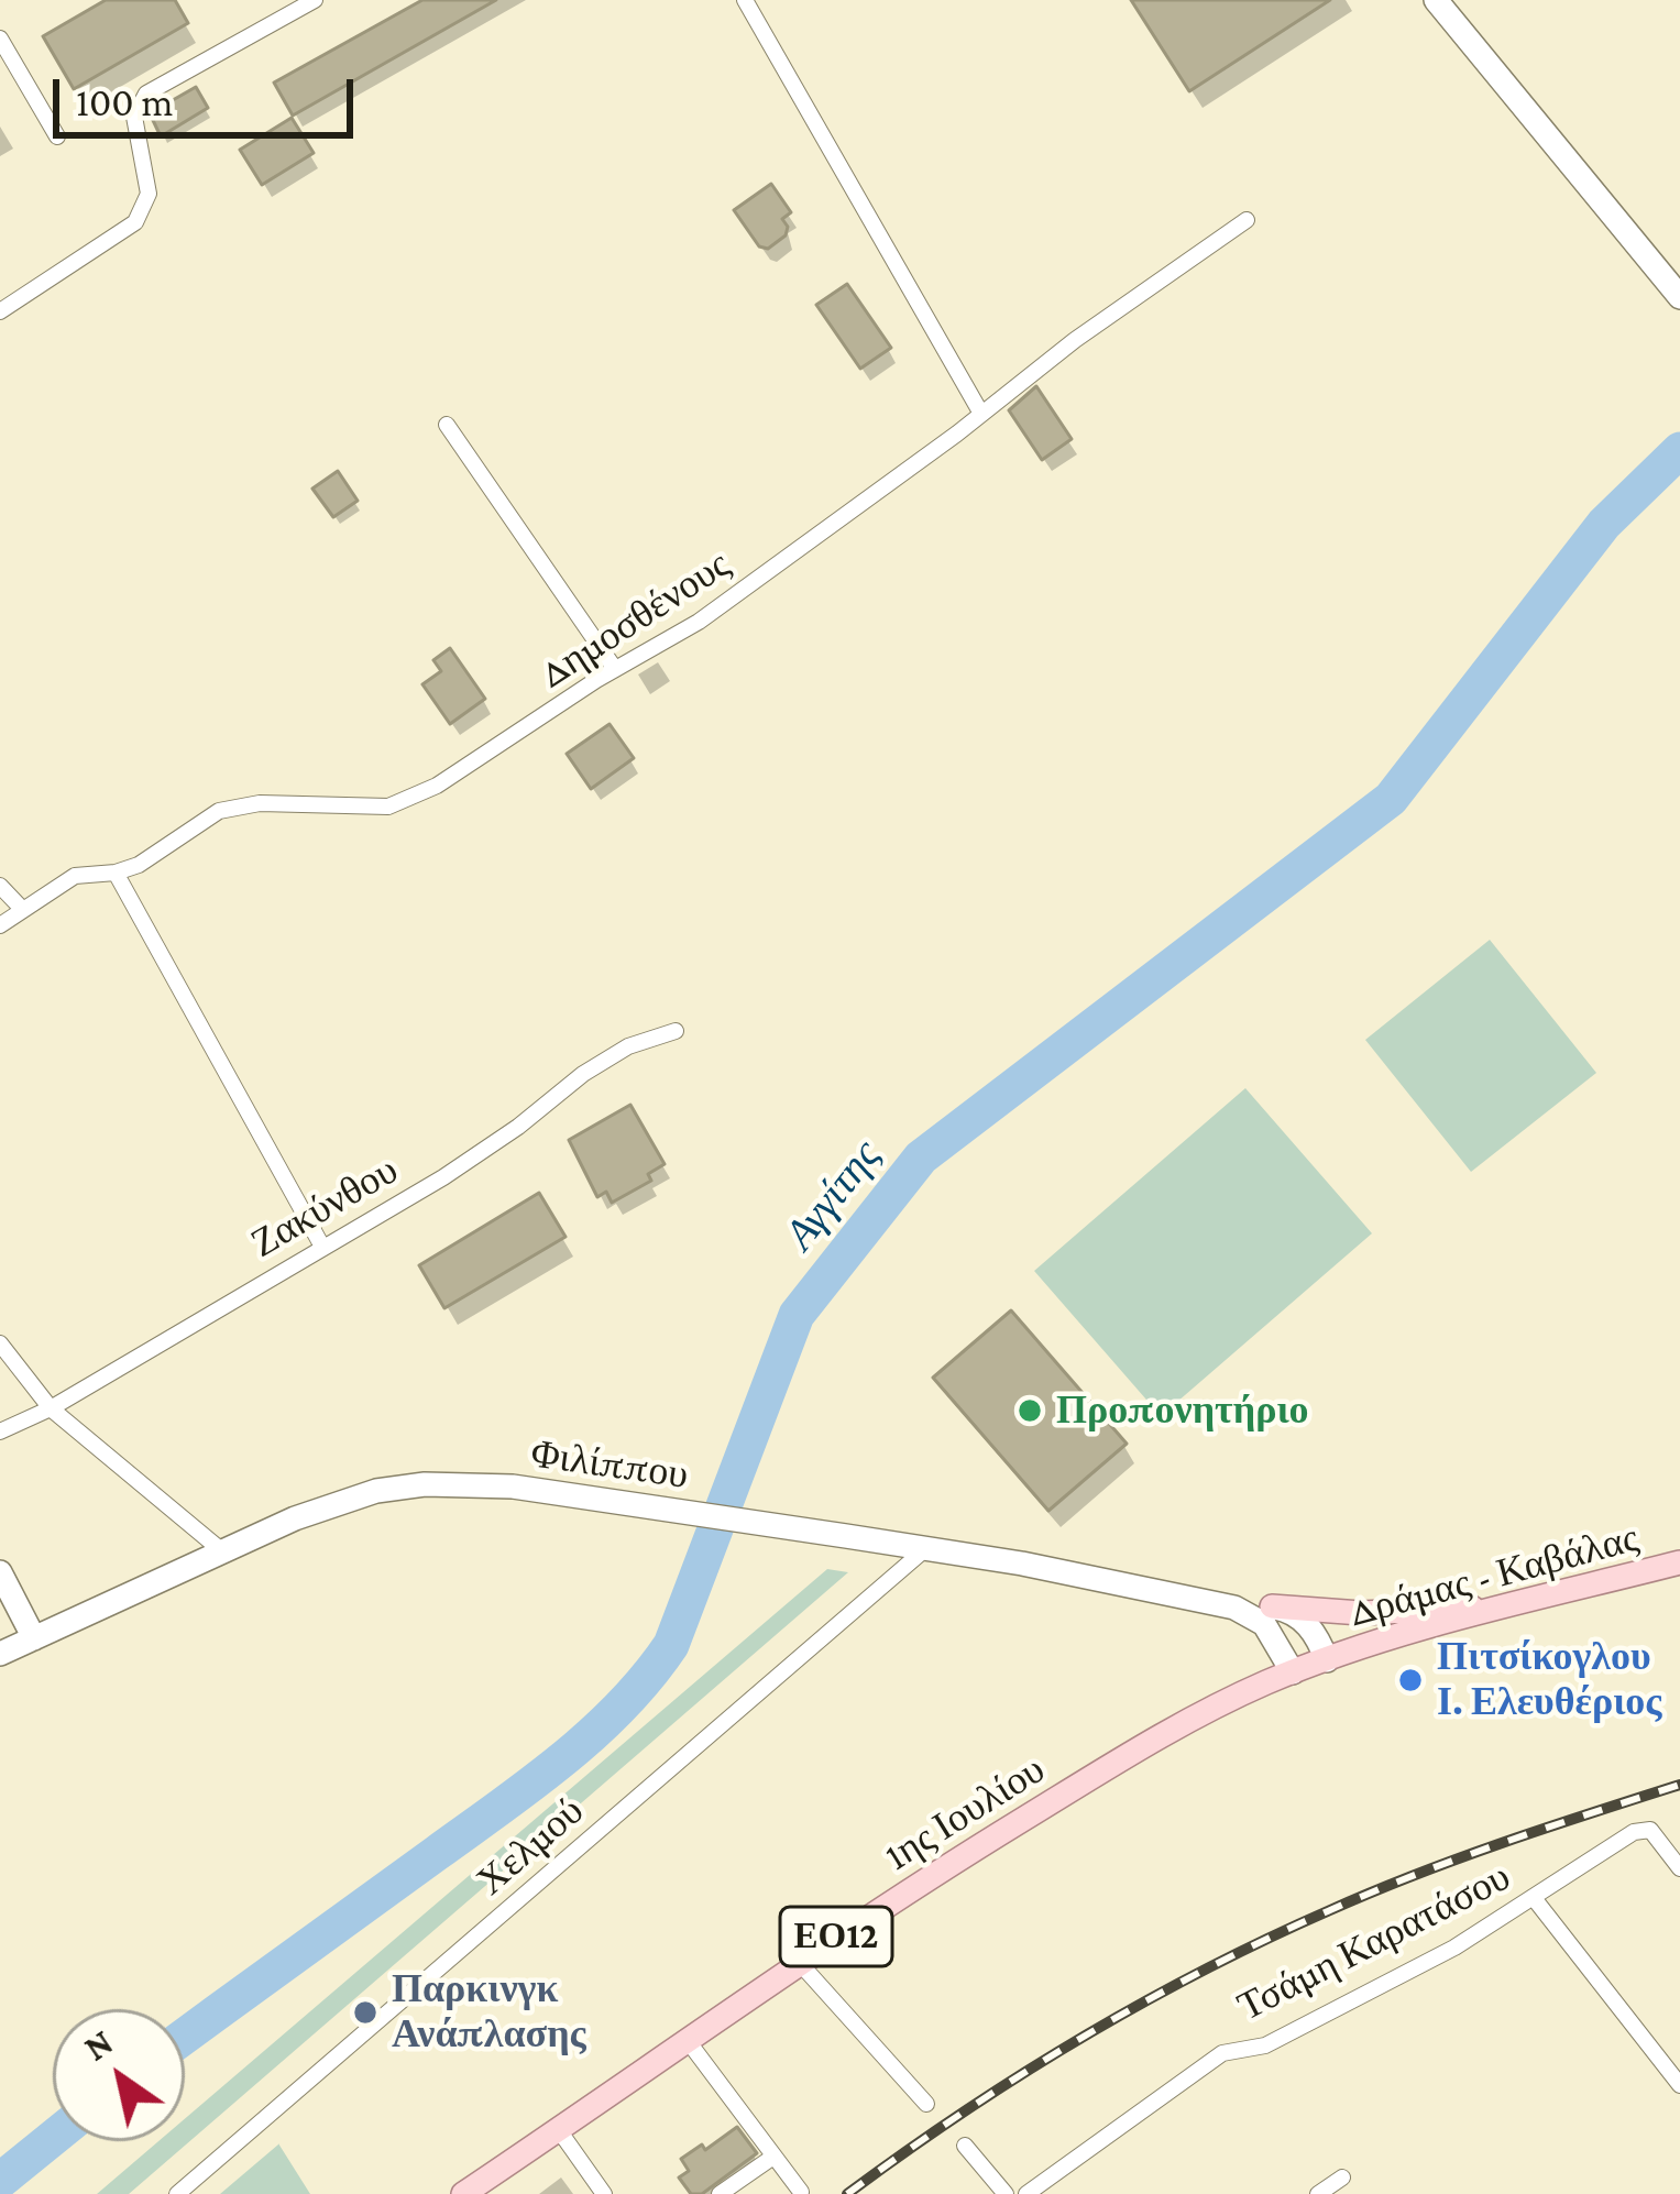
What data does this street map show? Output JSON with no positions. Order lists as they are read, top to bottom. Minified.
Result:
{"streets":{"main road":["Φιλίππου","Δράμας - Καβάλας","1ης Ιουλίου","ΕΟ12"],"street":["Δημοσθένους","Ζακύνθου","Χελμού","Τσάμη Καρατάσου"]},"crossings":[["Φιλίππου","Χελμού"],["Δράμας - Καβάλας","1ης Ιουλίου"]],"water":["Αγγίτης"],"places":["Προπονητήριο","Πιτσίκογλου Ι. Ελευθέριος","Παρκινγκ Ανάπλασης"],"scale_bar":"100 m","north":"top left"}
